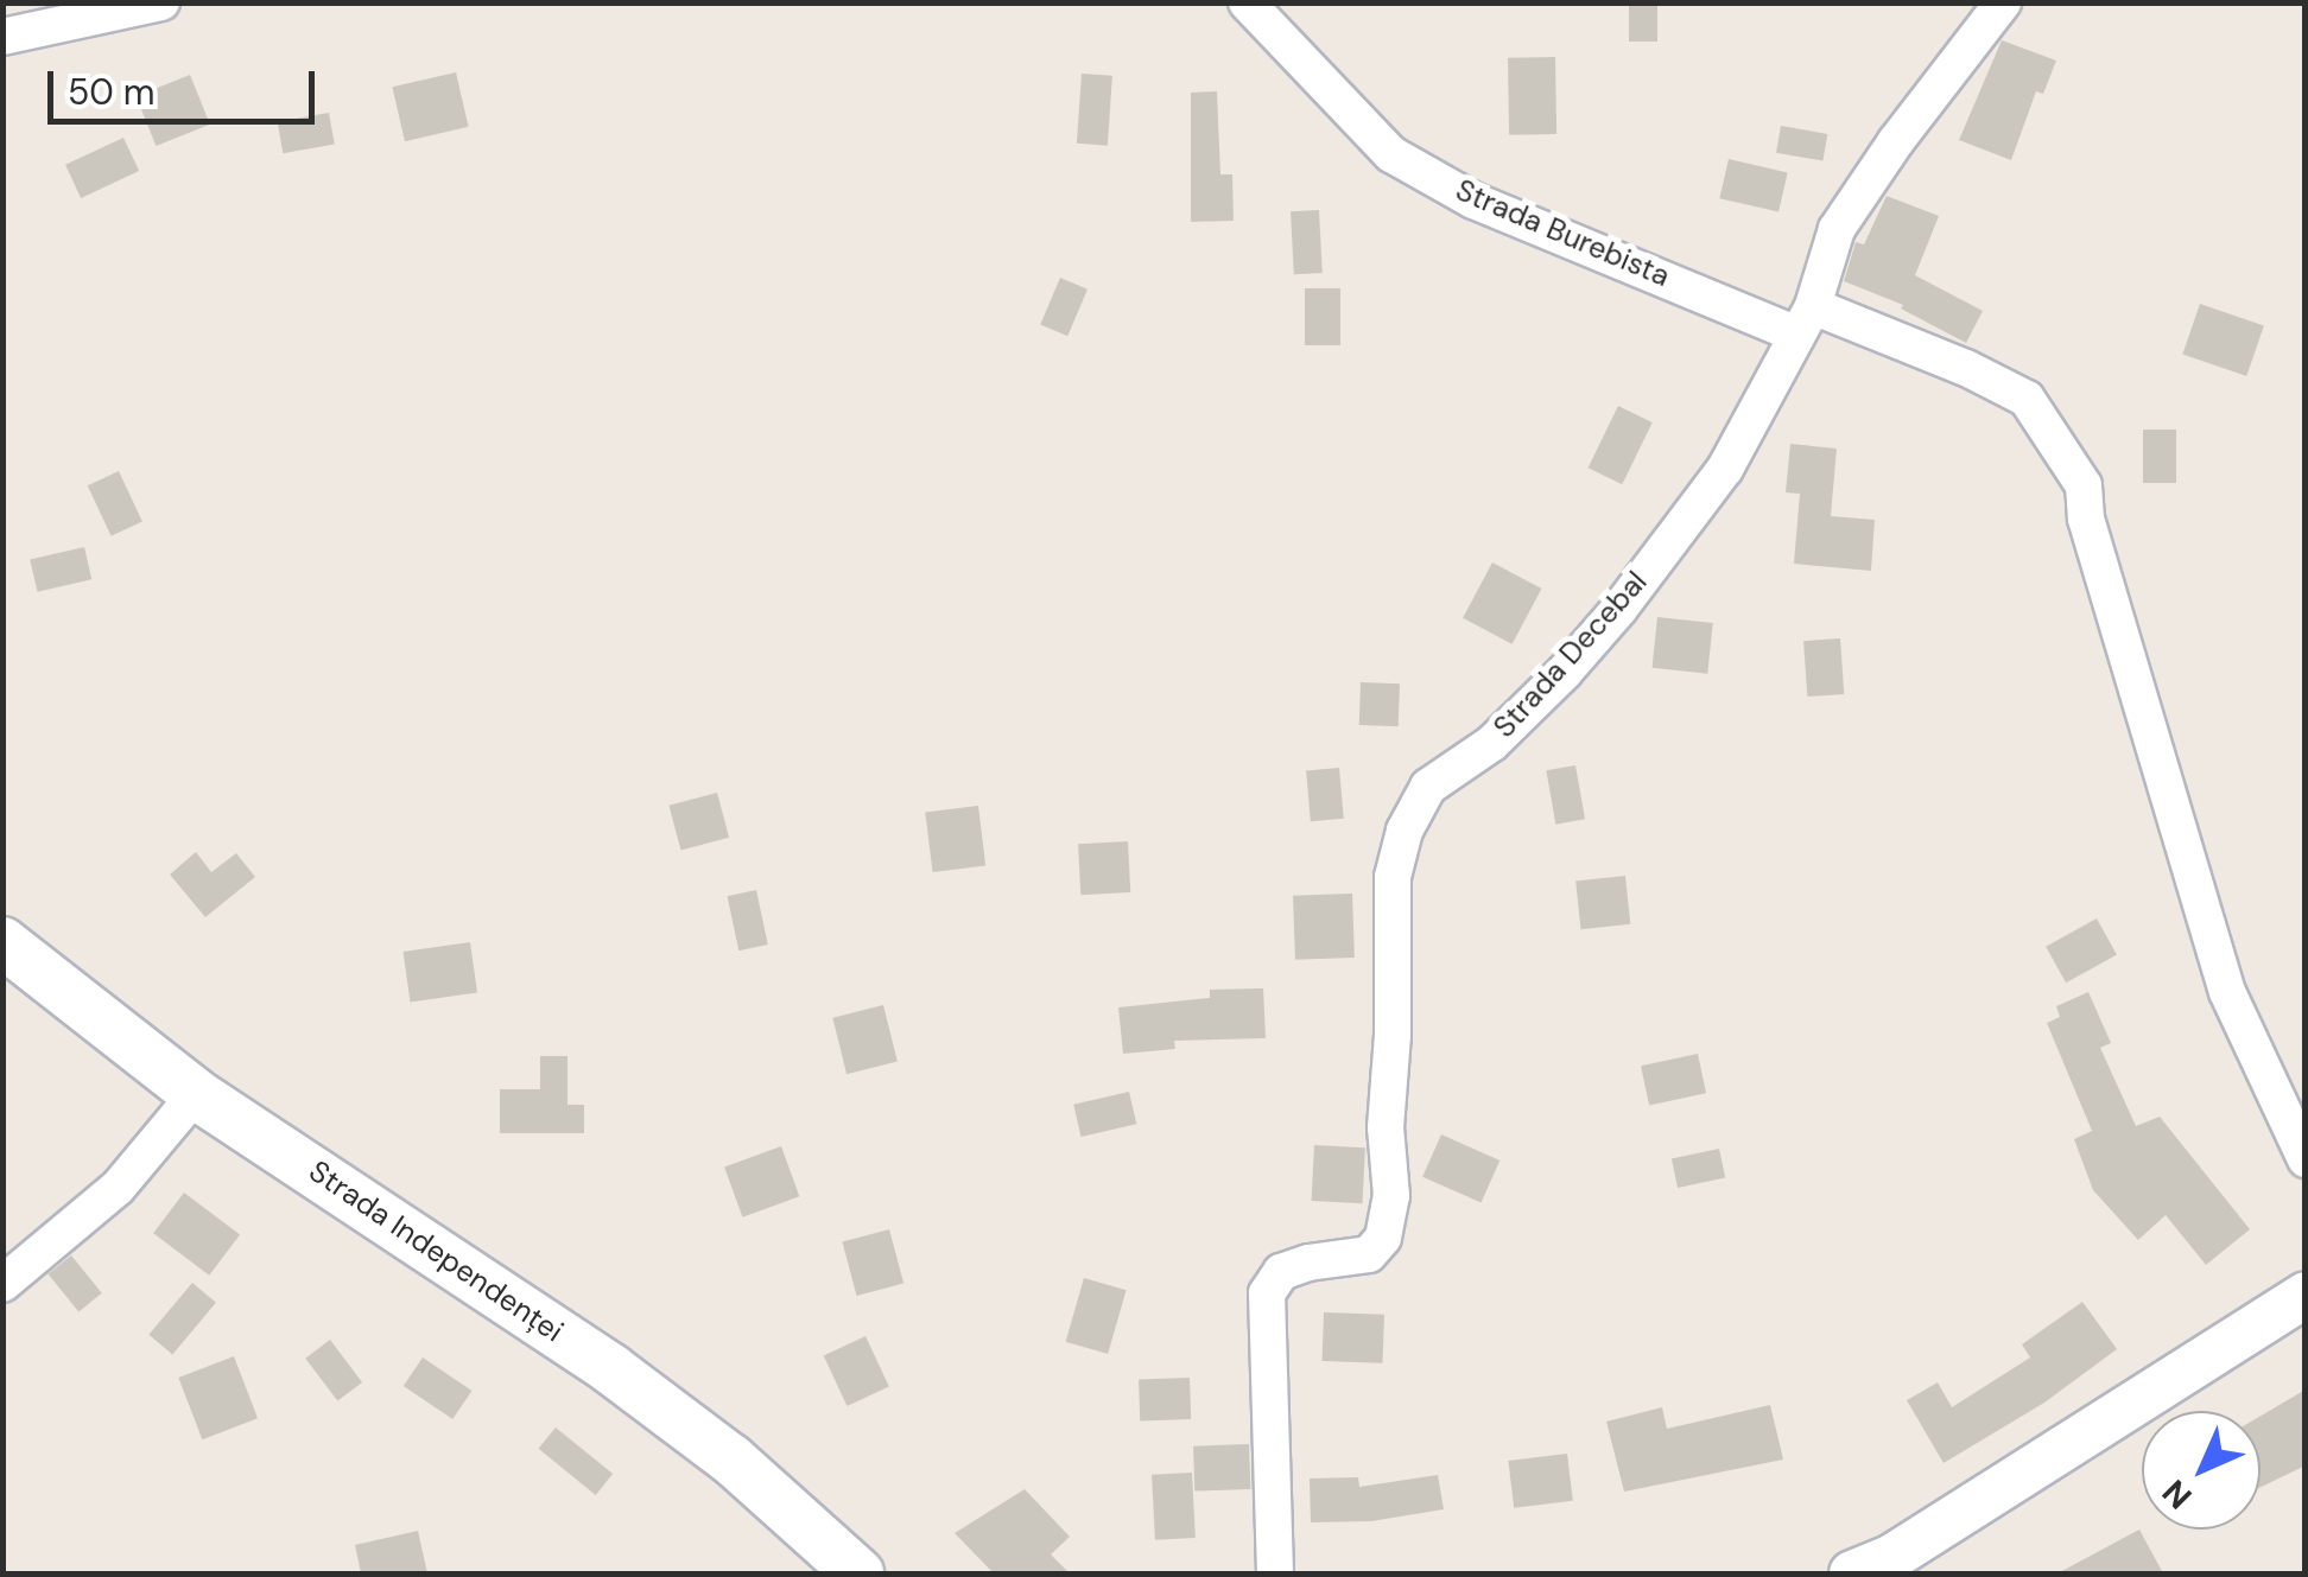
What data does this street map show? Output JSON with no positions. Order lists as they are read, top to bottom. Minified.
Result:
{"streets":{"main road":["Strada Independenței"],"street":["Strada Burebista","Strada Decebal"]},"crossings":[["Strada Burebista","Strada Decebal"]],"scale_bar":"50 m","north":"bottom left"}
